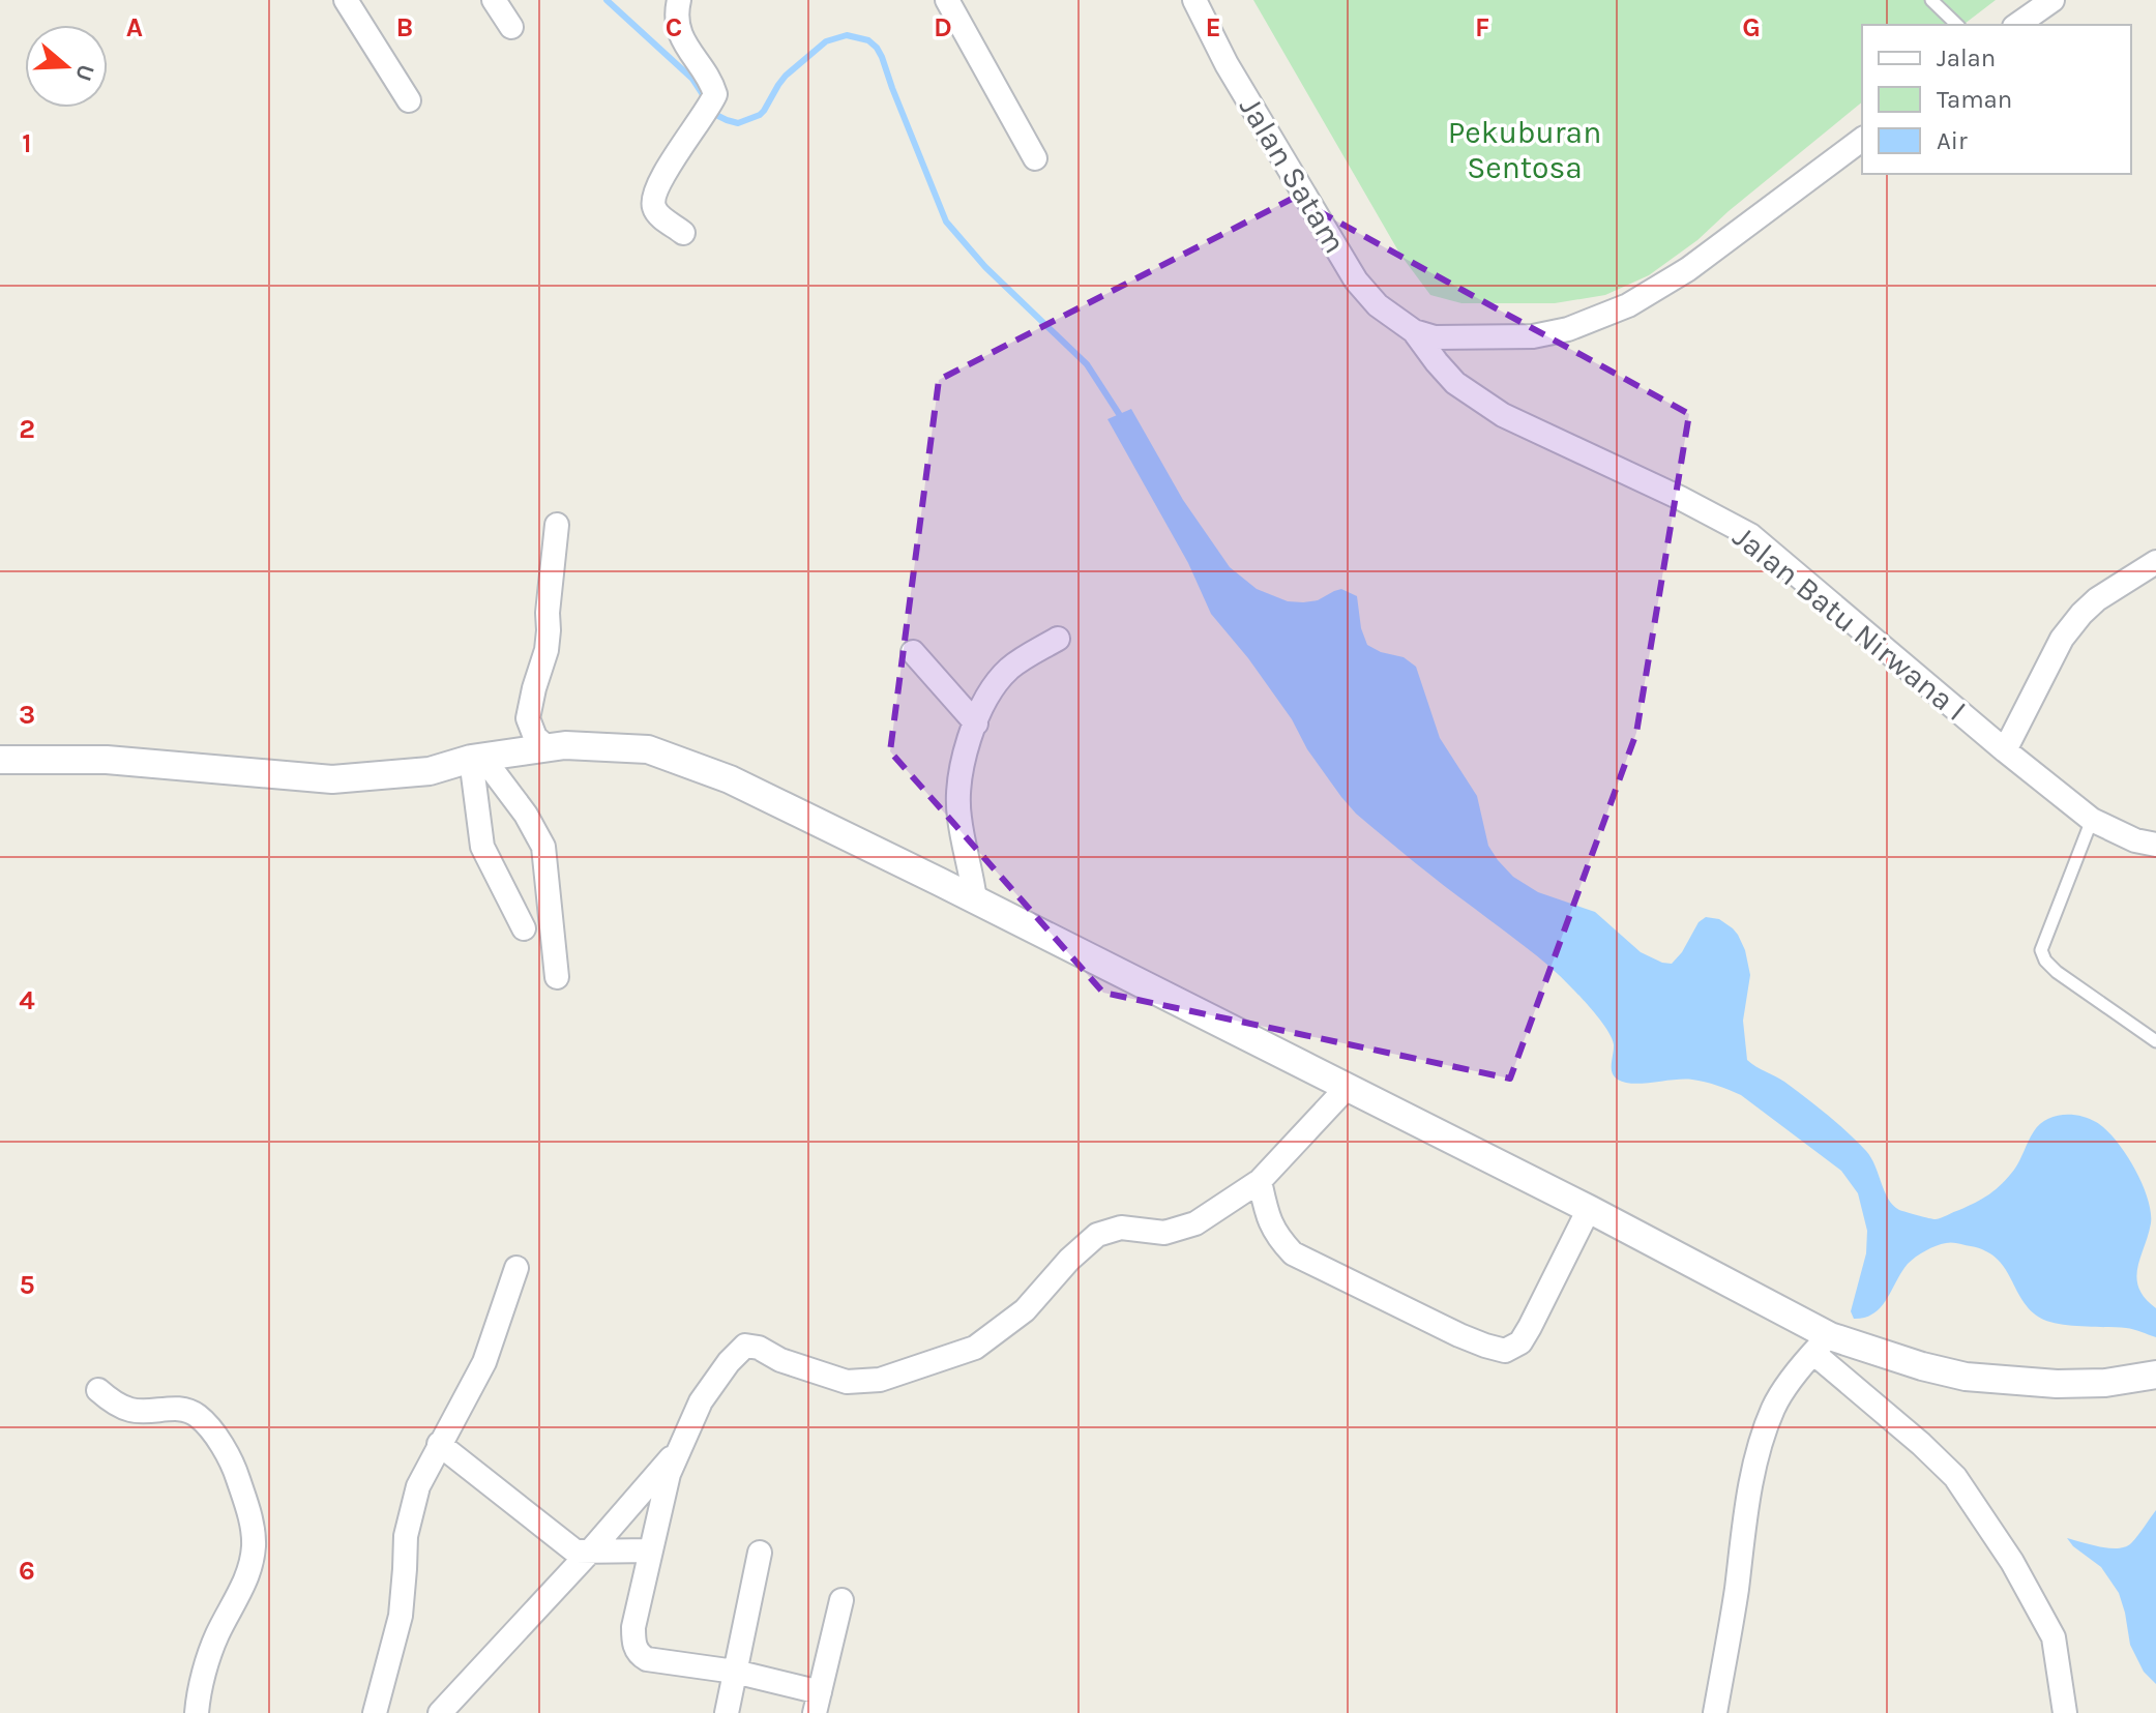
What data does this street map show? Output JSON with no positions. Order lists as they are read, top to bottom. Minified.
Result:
{"streets":{"street":["Jalan Satam","Jalan Batu Nirwana I"]},"crossings":[["Jalan Satam","Jalan Batu Nirwana I"]],"parks":["Pekuburan Sentosa"],"legend":["Jalan","Taman","Air"],"north":"right","grid":{"columns":["A","B","C","D","E","F","G"],"rows":["1","2","3","4","5","6"]}}
